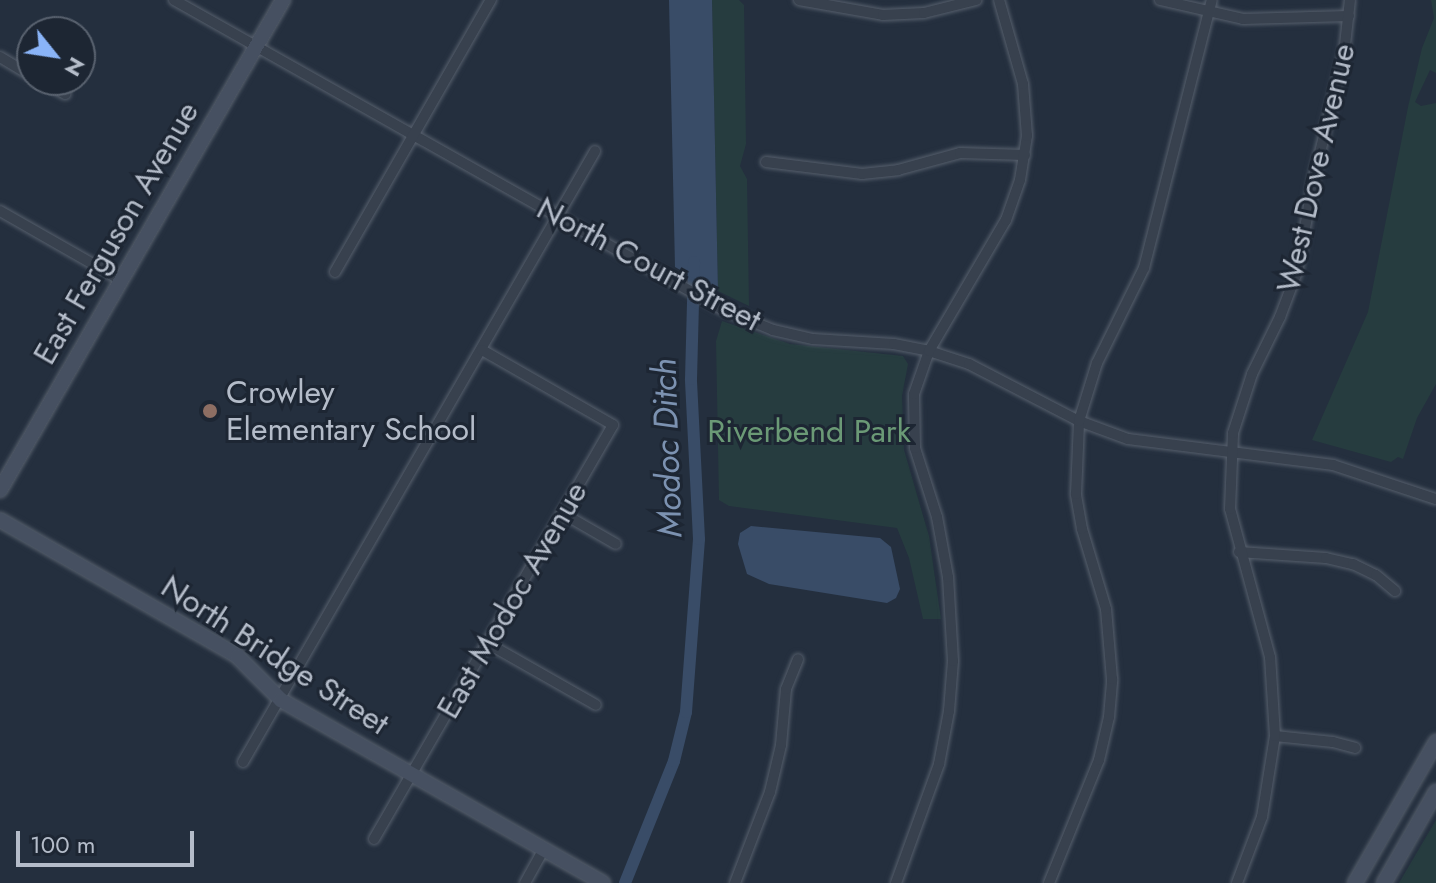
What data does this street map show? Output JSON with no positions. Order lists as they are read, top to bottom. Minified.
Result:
{"streets":{"street":["West Dove Avenue","East Ferguson Avenue","North Court Street","East Modoc Avenue","North Bridge Street"]},"crossings":[["West Dove Avenue","North Court Street"],["East Ferguson Avenue","North Court Street"],["East Modoc Avenue","North Bridge Street"]],"water":["Modoc Ditch"],"parks":["Riverbend Park"],"places":["Crowley Elementary School"],"scale_bar":"100 m","north":"bottom right"}
